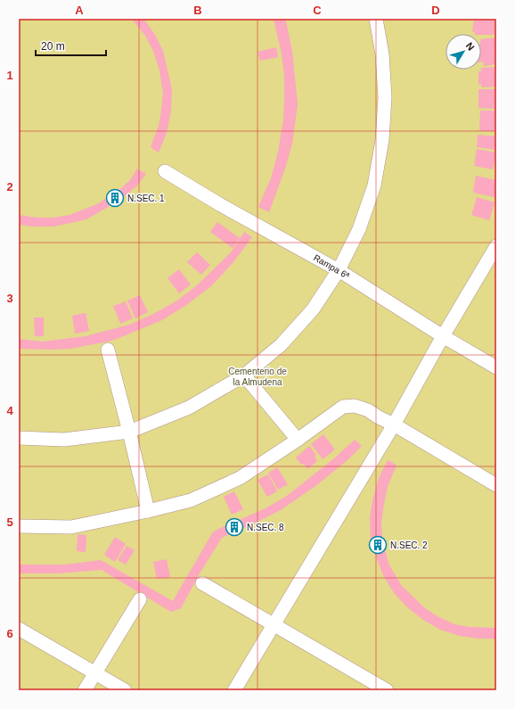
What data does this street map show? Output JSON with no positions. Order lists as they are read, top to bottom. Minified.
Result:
{"streets":{"lane":["Rampa 6ª"]},"parks":["Cementerio de la Almudena"],"places":{"building":["N.SEC. 1","N.SEC. 8","N.SEC. 2"]},"scale_bar":"20 m","north":"top right","grid":{"columns":["A","B","C","D"],"rows":["1","2","3","4","5","6"]}}
